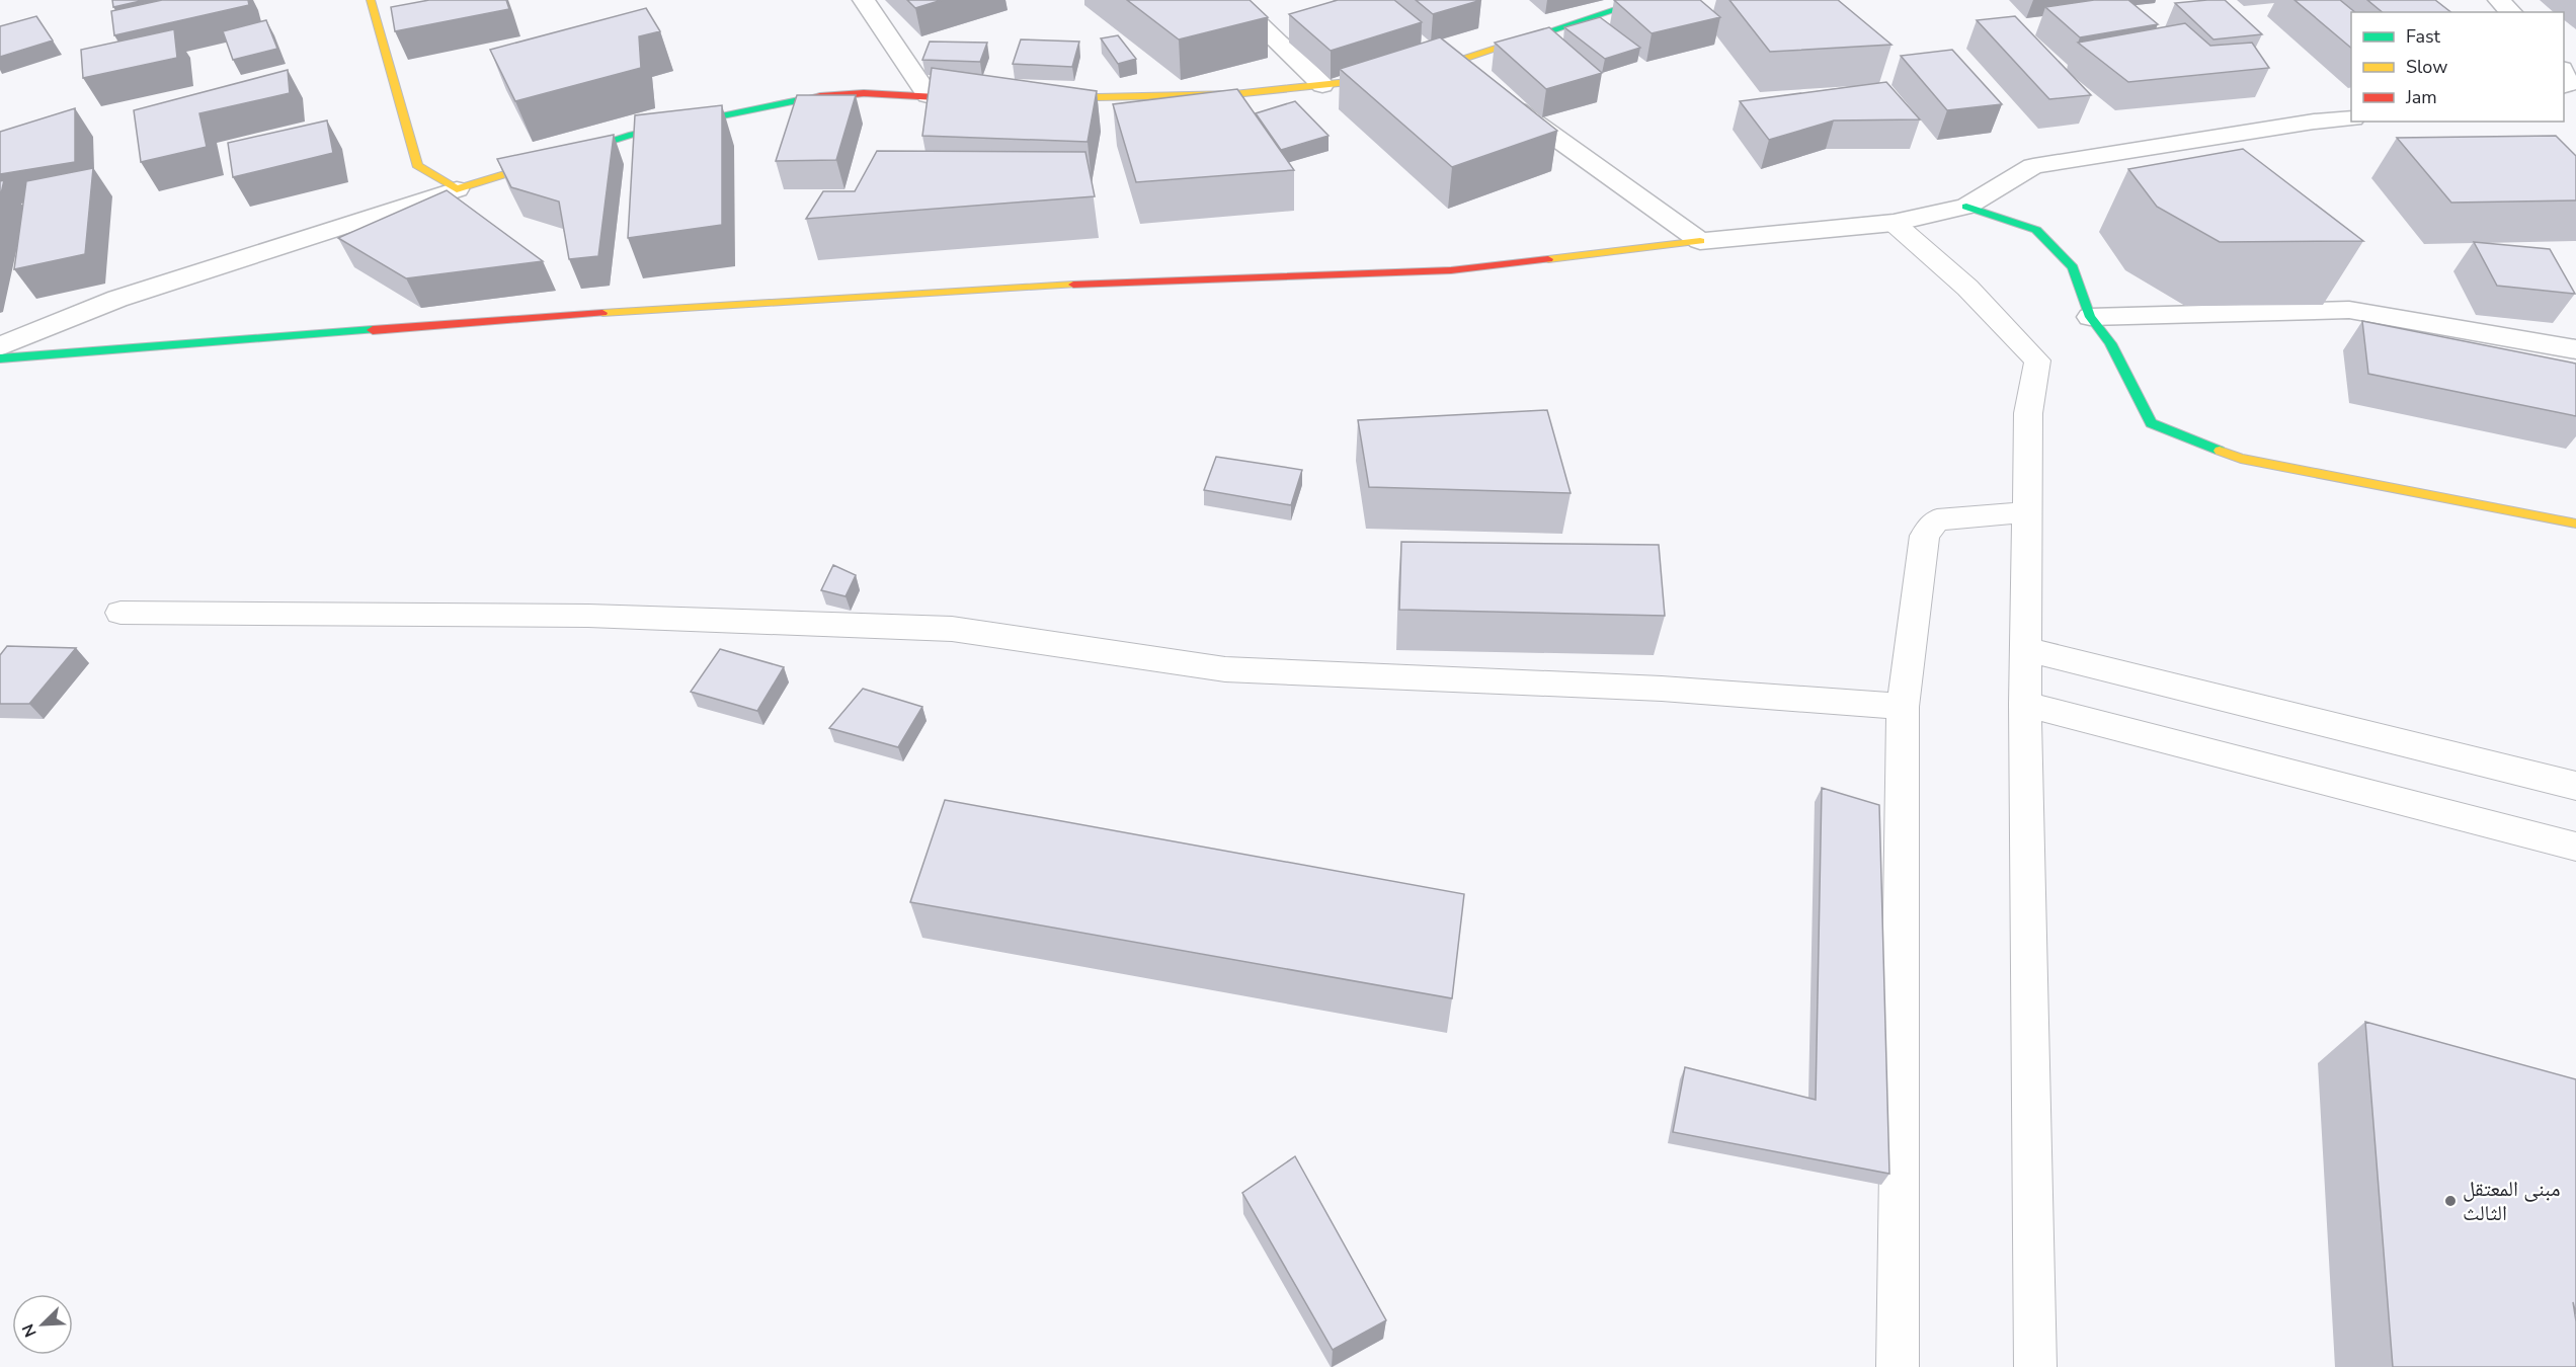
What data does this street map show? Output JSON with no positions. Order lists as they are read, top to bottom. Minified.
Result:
{"places":["مبنى المعتقل الثالث"],"legend":["Fast","Slow","Jam"],"north":"bottom left"}
